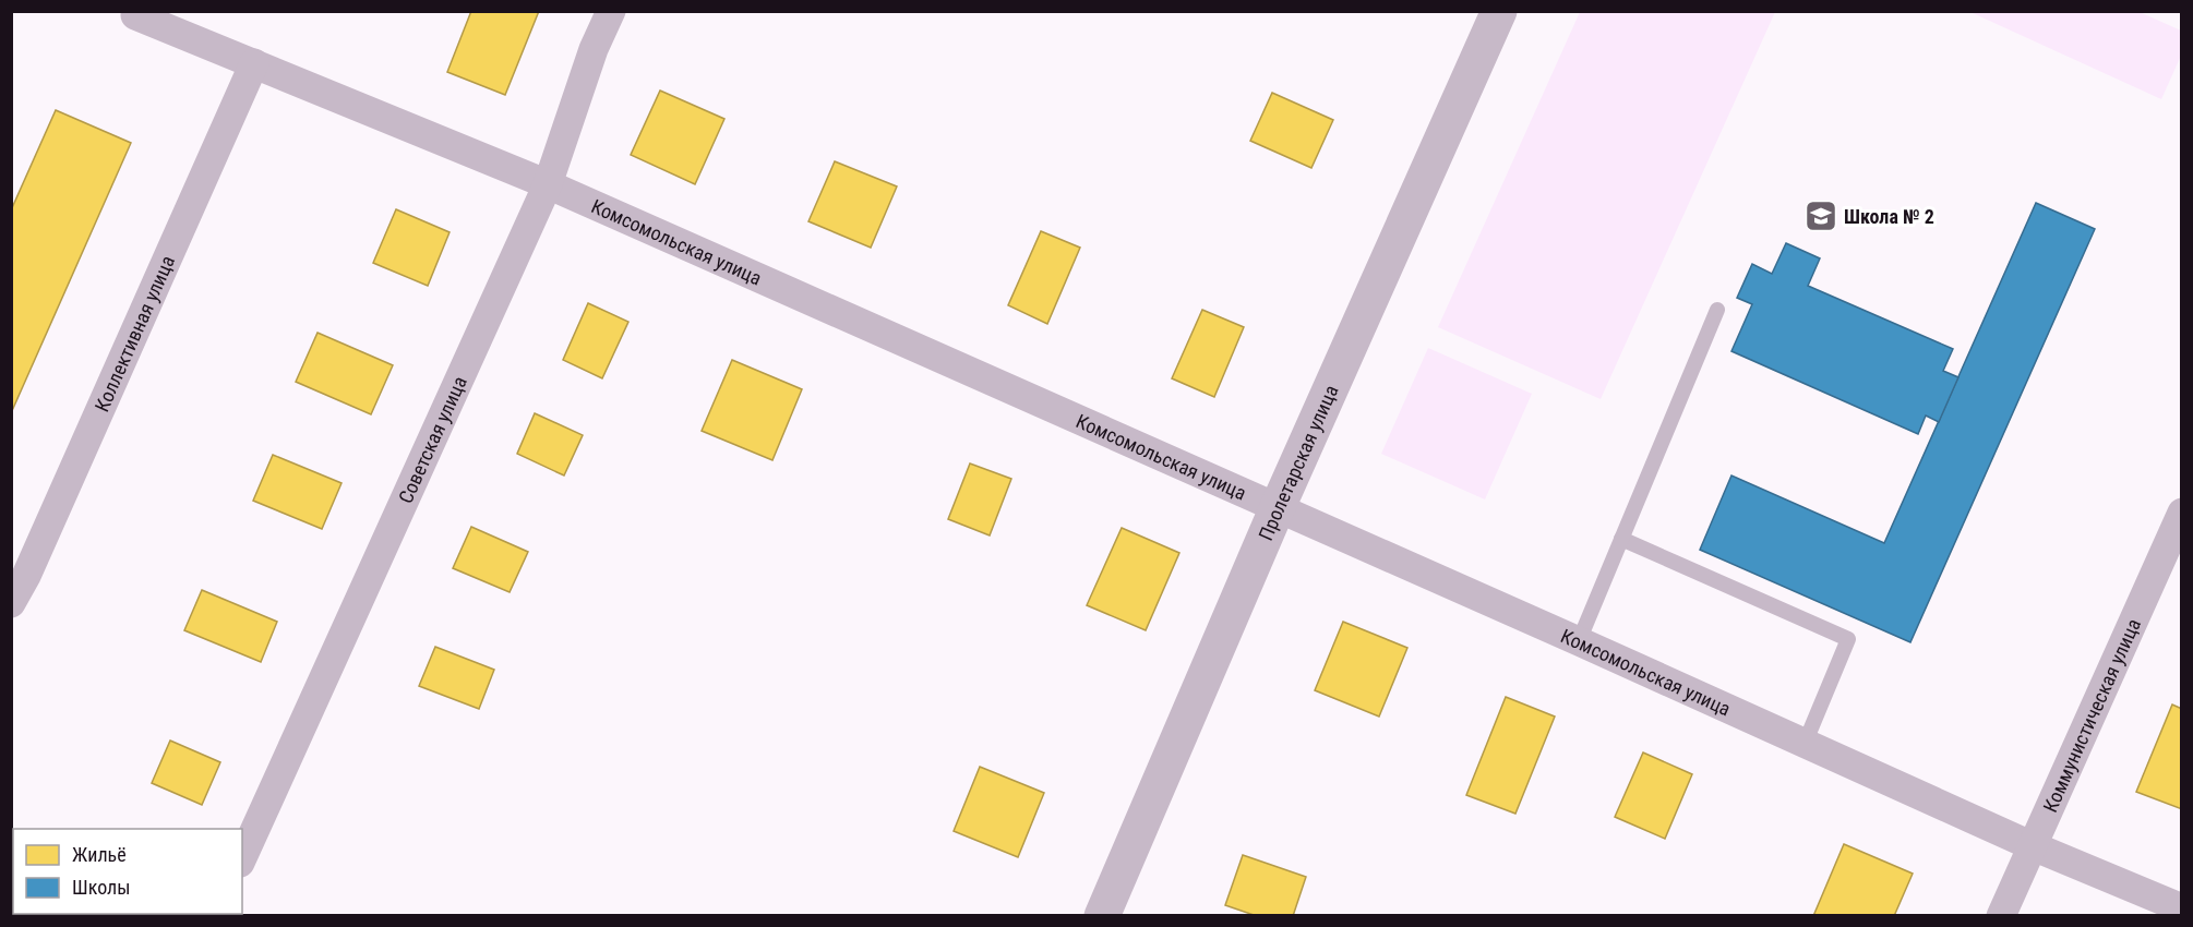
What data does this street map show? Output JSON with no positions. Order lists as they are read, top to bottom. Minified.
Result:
{"streets":{"street":["Комсомольская улица","Коллективная улица","Советская улица","Пролетарская улица","Коммунистическая улица"]},"crossings":[["Комсомольская улица","Коллективная улица"],["Комсомольская улица","Советская улица"],["Комсомольская улица","Пролетарская улица"],["Комсомольская улица","Коммунистическая улица"]],"places":{"school or university":["Школа № 2"]},"legend":["Жильё","Школы"]}
